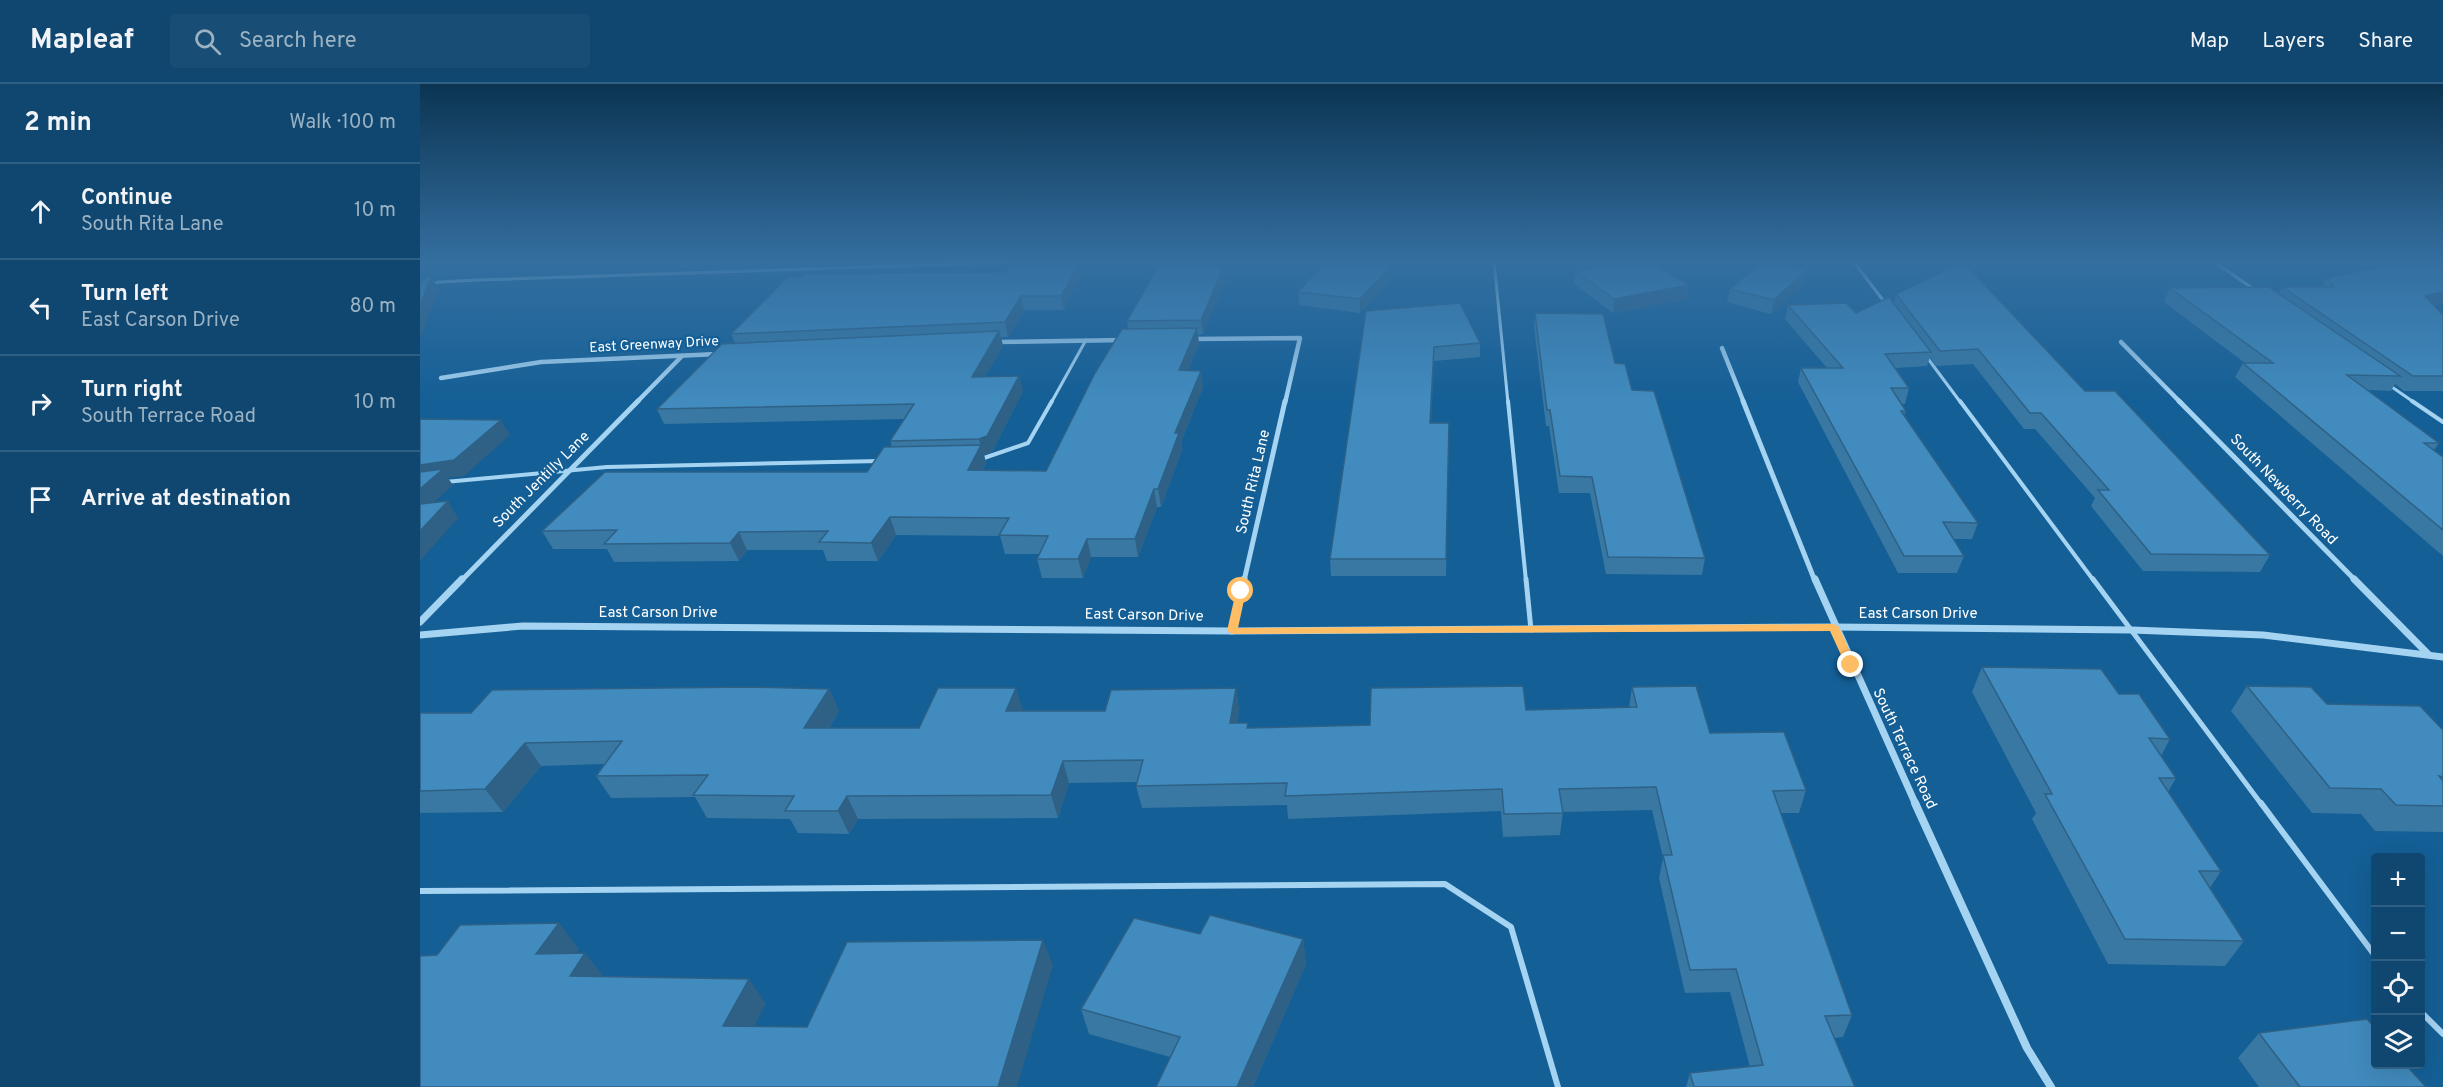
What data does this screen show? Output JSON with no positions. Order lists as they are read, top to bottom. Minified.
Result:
{"streets":{"street":["East Greenway Drive","South Jentilly Lane","South Rita Lane","South Newberry Road","East Carson Drive","South Terrace Road"]},"crossings":[["East Greenway Drive","South Jentilly Lane"],["South Rita Lane","East Carson Drive"],["South Newberry Road","East Carson Drive"],["East Carson Drive","South Terrace Road"]],"page":{"header":"Mapleaf","search":"Search here","nav":["Map","Layers","Share"],"heading":["2 min","Walk · 100 m"],"list":[["Continue","South Rita Lane","10 m"],["Turn left","East Carson Drive","80 m"],["Turn right","South Terrace Road","10 m"],"Arrive at destination"],"map_buttons":["+","−"]}}
